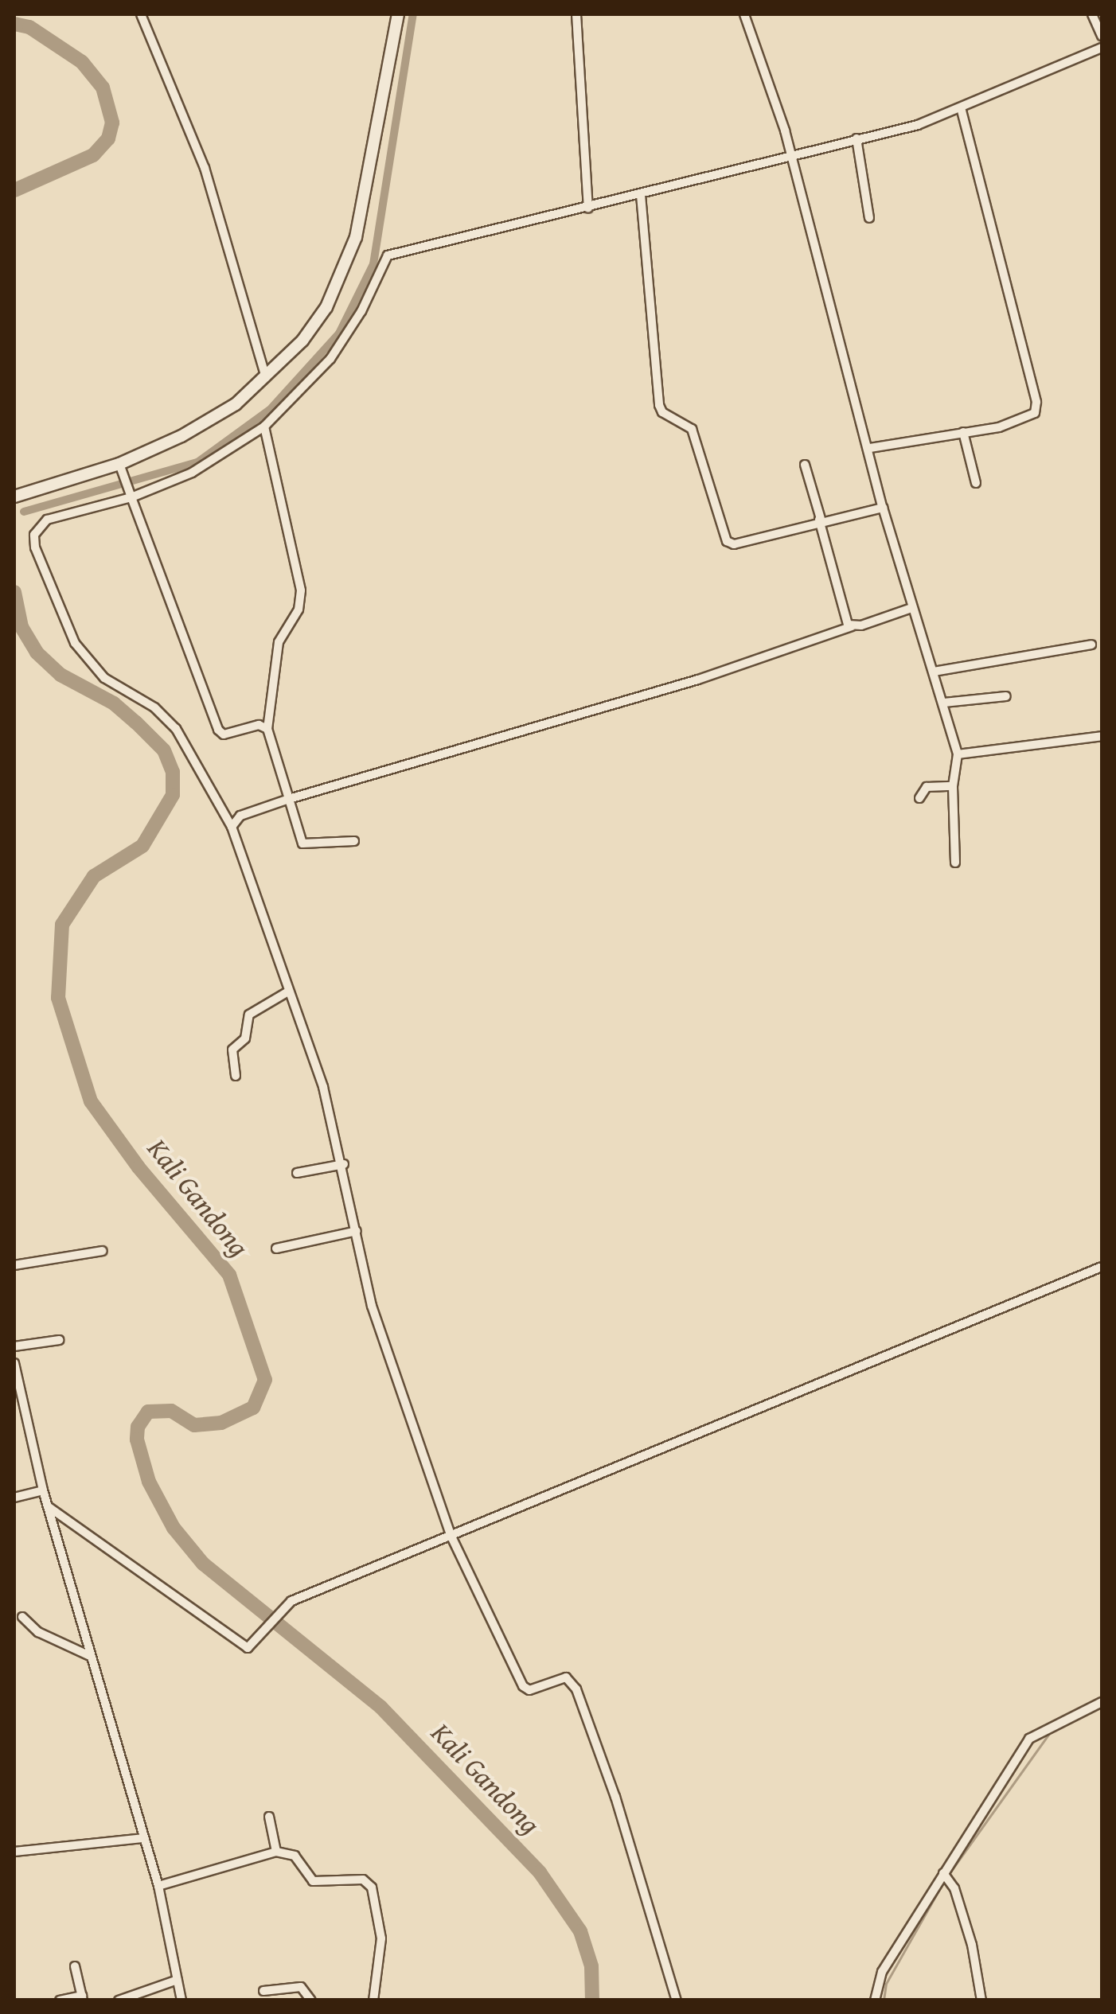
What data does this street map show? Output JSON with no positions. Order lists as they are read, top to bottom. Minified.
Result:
{"water":["Kali Gandong"]}
